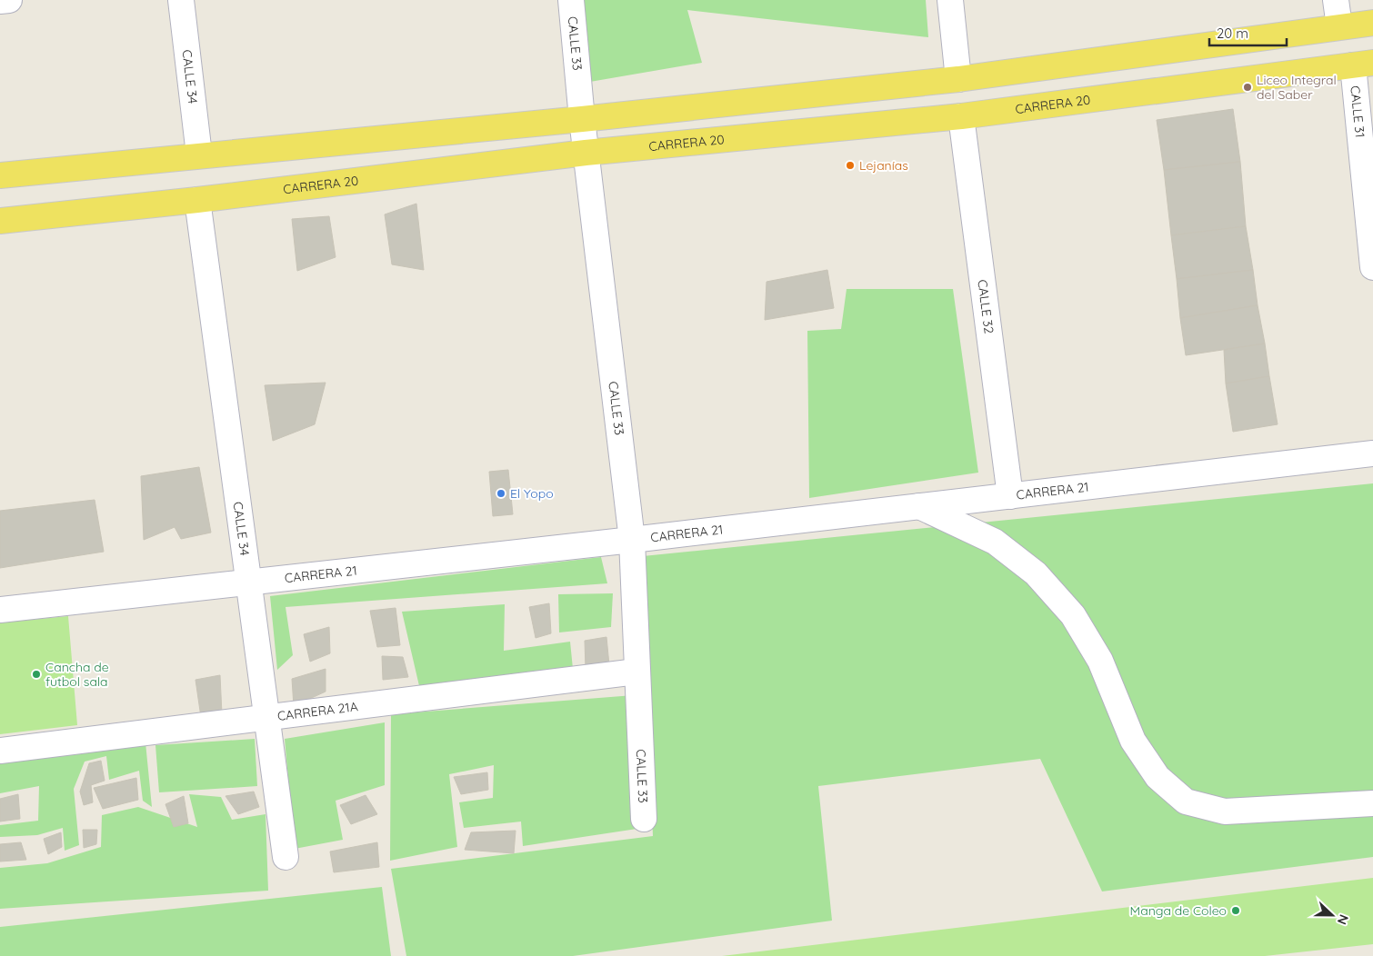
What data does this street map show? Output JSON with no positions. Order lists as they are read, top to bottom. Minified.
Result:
{"streets":{"main road":["CARRERA 20"],"street":["CALLE 33","CALLE 34","CALLE 31","CALLE 32","CARRERA 21","CARRERA 21A"]},"crossings":[["CALLE 33","CARRERA 20"],["CALLE 33","CARRERA 21"],["CALLE 33","CARRERA 21A"],["CALLE 34","CARRERA 20"],["CALLE 34","CARRERA 21"],["CALLE 34","CARRERA 21A"],["CARRERA 20","CALLE 31"],["CARRERA 20","CALLE 32"],["CALLE 32","CARRERA 21"]],"places":["Liceo Integral del Saber","Lejanías","El Yopo","Cancha de futbol sala","Manga de Coleo"],"scale_bar":"20 m","north":"right"}
